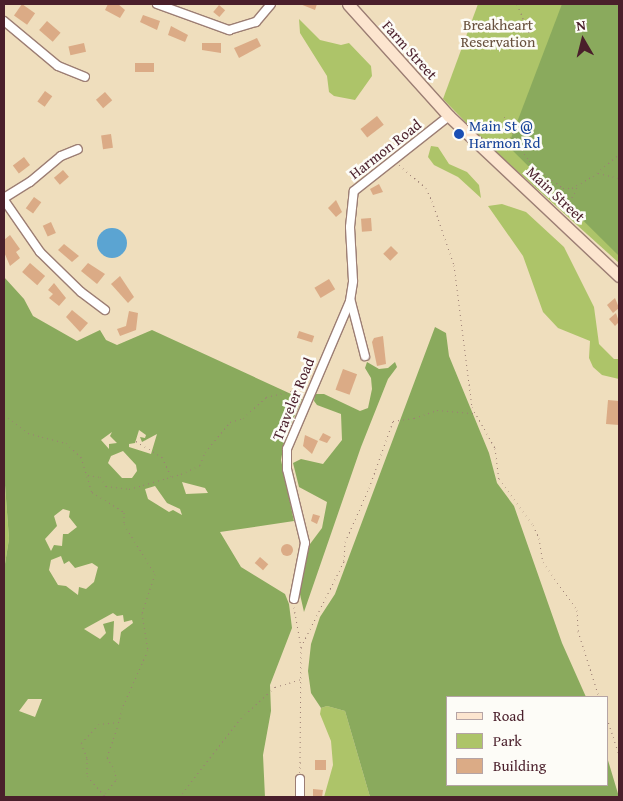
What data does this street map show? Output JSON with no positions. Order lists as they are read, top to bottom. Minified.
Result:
{"streets":{"main road":["Farm Street","Main Street"],"street":["Harmon Road","Traveler Road"]},"crossings":[["Farm Street","Harmon Road"],["Farm Street","Main Street"],["Harmon Road","Main Street"],["Harmon Road","Traveler Road"]],"parks":["Breakheart Reservation"],"places":["Main St @ Harmon Rd"],"legend":["Road","Park","Building"],"north":"top"}
